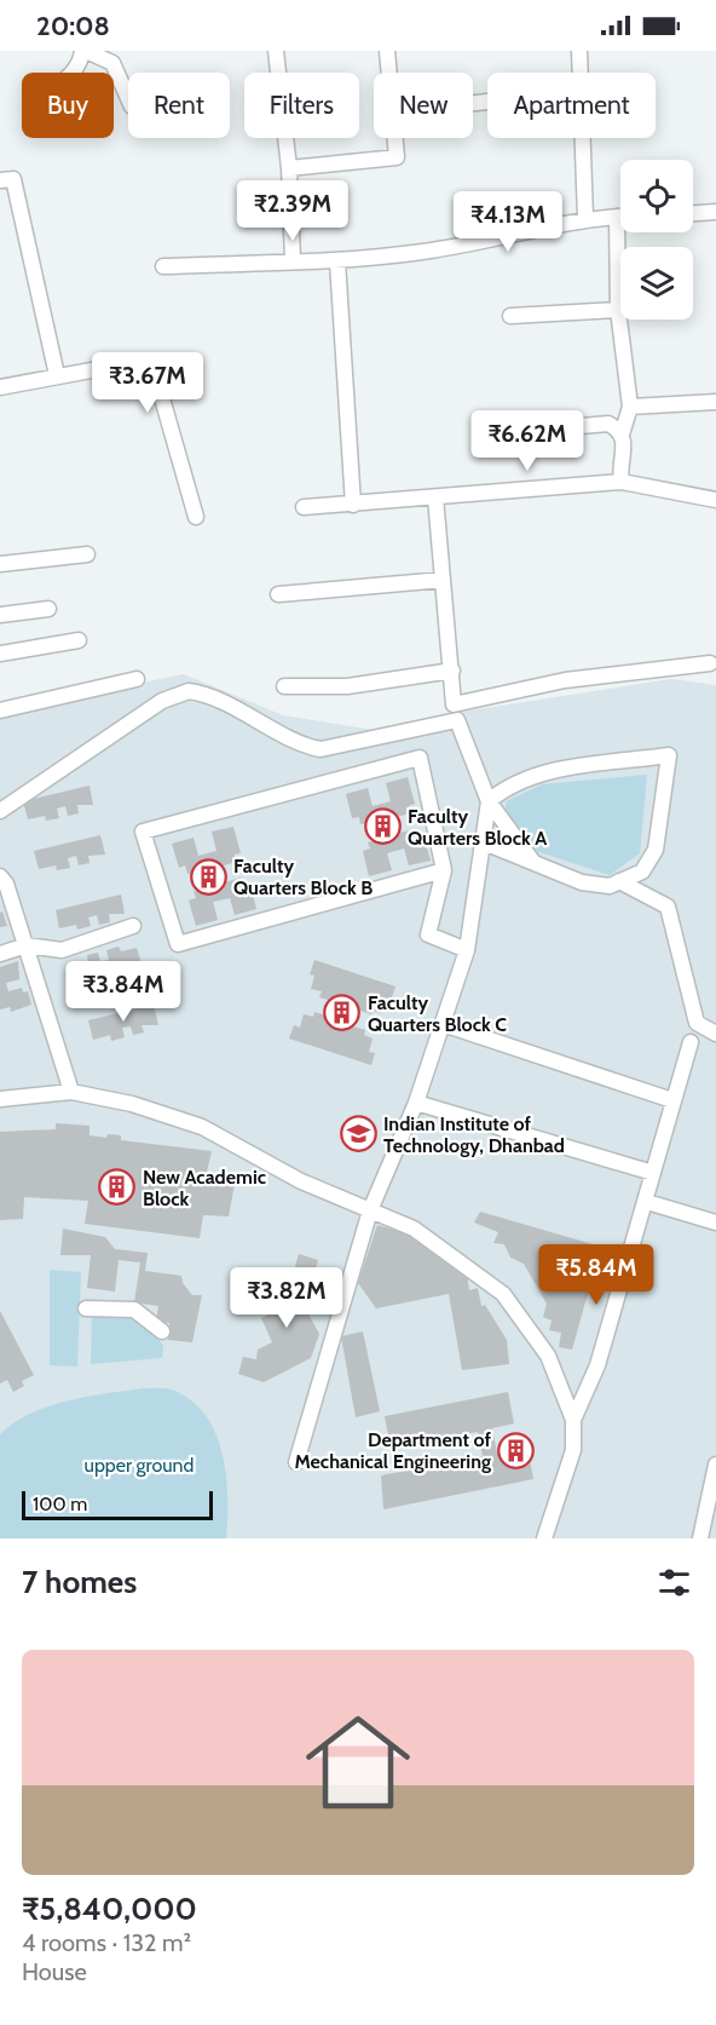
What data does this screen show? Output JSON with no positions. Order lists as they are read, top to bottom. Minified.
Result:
{"parks":["upper ground"],"places":{"building":["Faculty Quarters Block A","Faculty Quarters Block B","Faculty Quarters Block C","New Academic Block","Department of Mechanical Engineering"],"school or university":["Indian Institute of Technology, Dhanbad"]},"scale_bar":"100 m","page":{"status":"20:08","chip":["Buy","Rent","Filters","New","Apartment"],"price":["₹2.39M","₹4.13M","₹3.67M","₹6.62M","₹3.84M","₹5.84M","₹3.82M"],"scale":"100 m","heading":"7 homes","list":[{"name":"₹5,840,000","note":"4 rooms · 132 m² · House"}]}}
